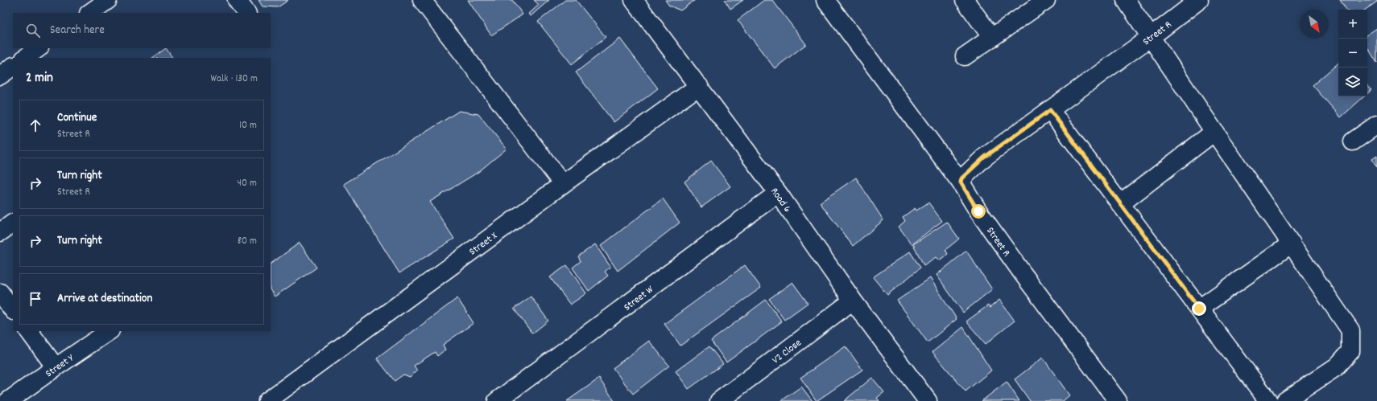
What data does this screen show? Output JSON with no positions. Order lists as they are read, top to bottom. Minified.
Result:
{"streets":{"street":["Street R","Road 6","Street X","Street W","V2 Close","Street Y"]},"crossings":[["Road 6","Street X"],["Road 6","Street W"],["Road 6","V2 Close"]],"north":"bottom right","page":{"map_buttons":["+","−"],"search":"Search here","heading":["2 min","Walk · 130 m"],"list":[["Continue","Street R","10 m"],["Turn right","Street R","40 m"],["Turn right","80 m"],"Arrive at destination"]}}
